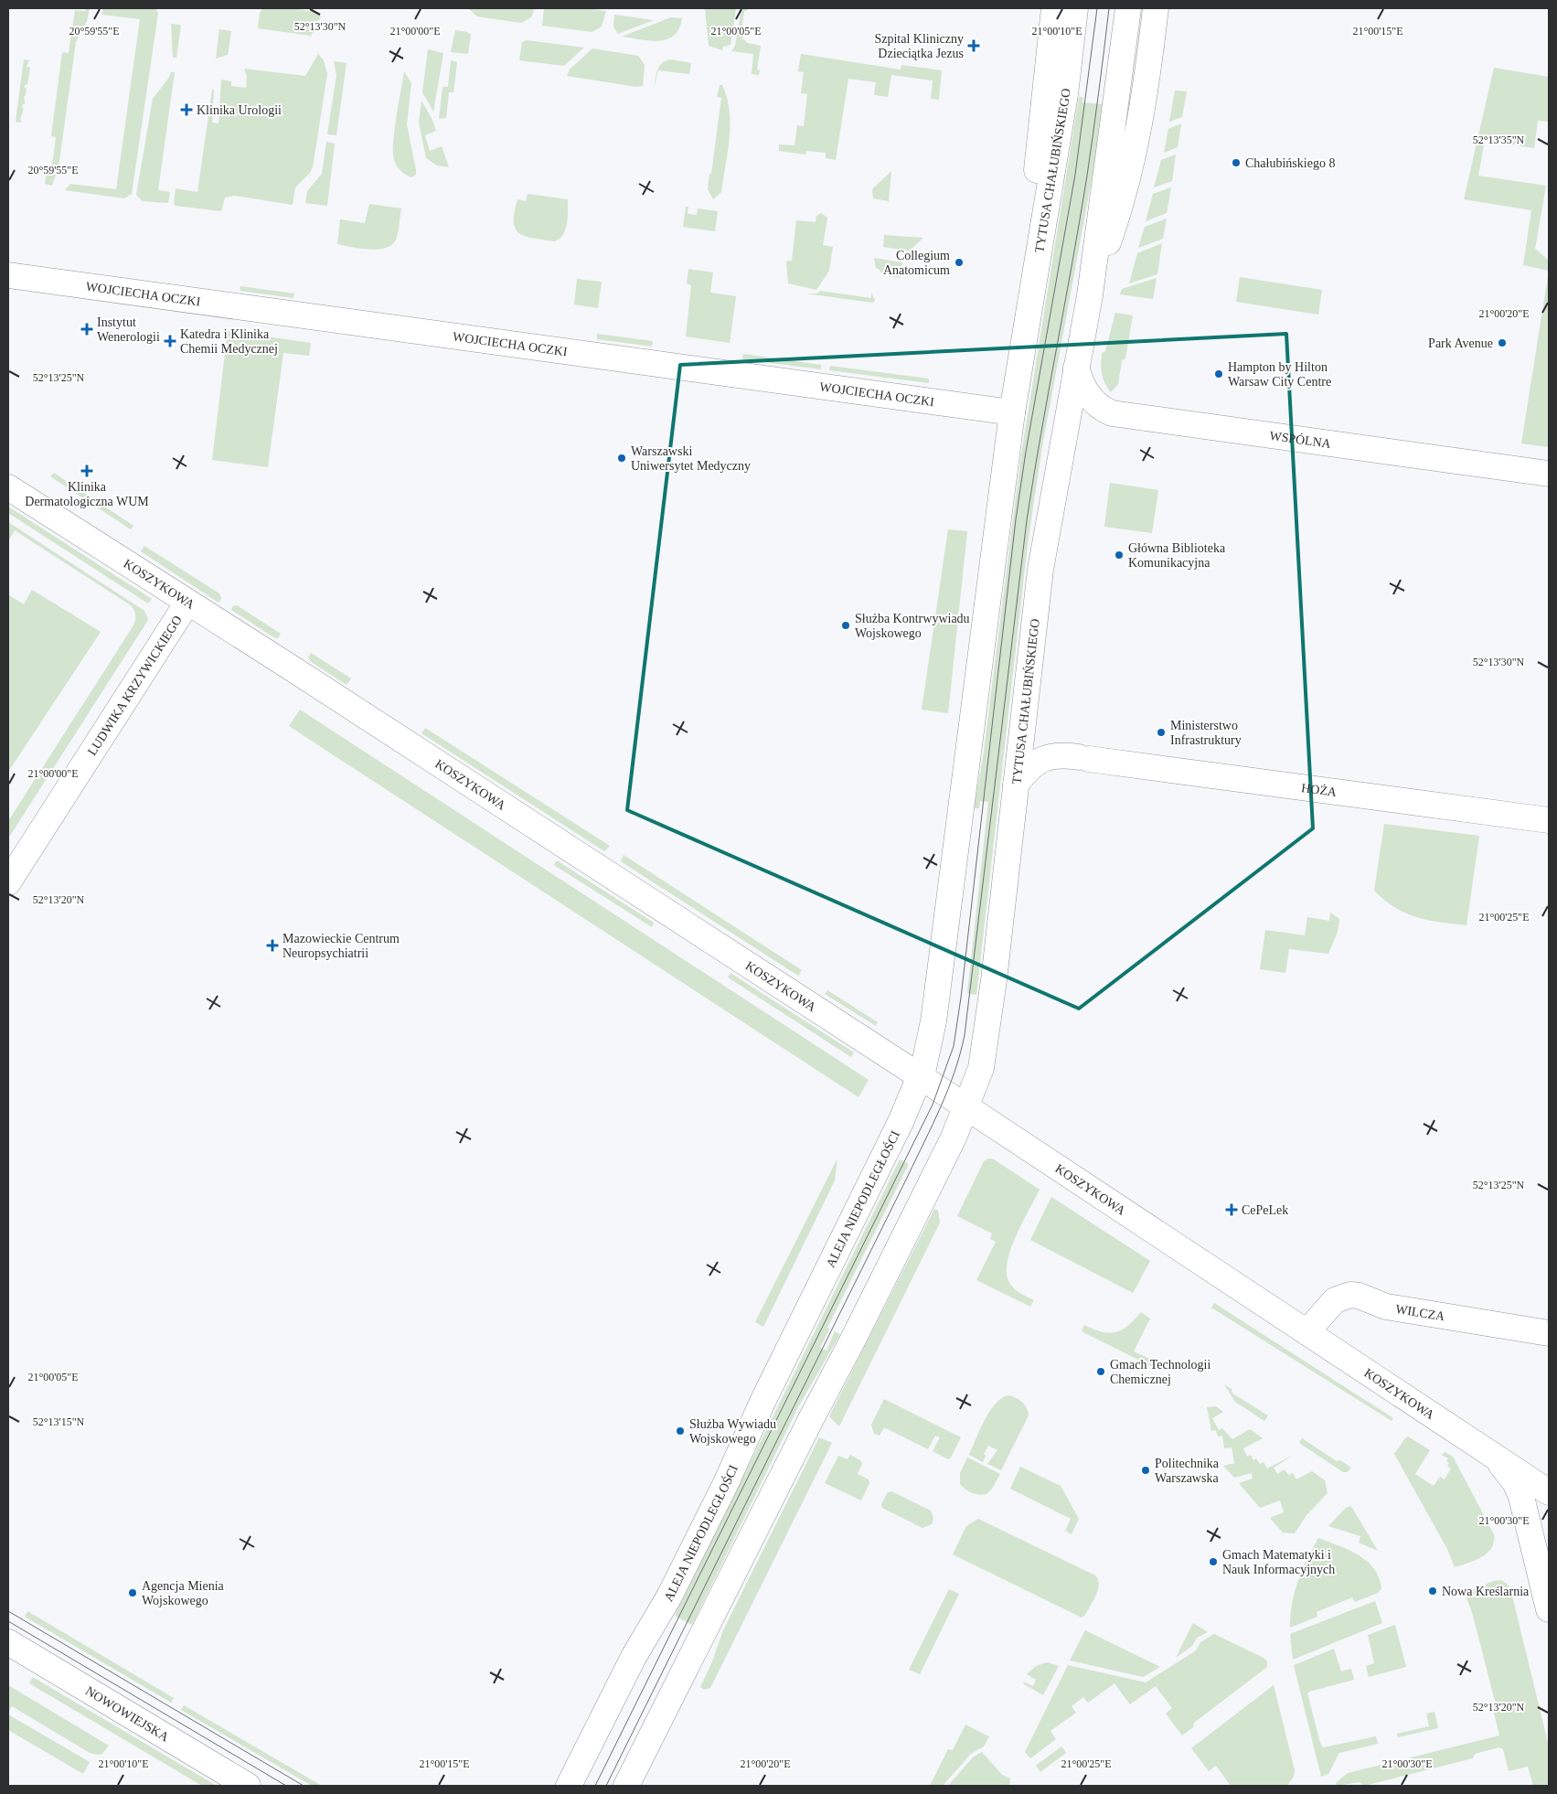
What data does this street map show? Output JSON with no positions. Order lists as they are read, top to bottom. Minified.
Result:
{"streets":{"street":["TYTUSA CHAŁUBIŃSKIEGO","WOJCIECHA OCZKI","WSPÓLNA","KOSZYKOWA","LUDWIKA KRZYWICKIEGO","HOŻA","ALEJA NIEPODLEGŁOŚCI","WILCZA","NOWOWIEJSKA"]},"crossings":[["TYTUSA CHAŁUBIŃSKIEGO","WOJCIECHA OCZKI"],["TYTUSA CHAŁUBIŃSKIEGO","WSPÓLNA"],["TYTUSA CHAŁUBIŃSKIEGO","KOSZYKOWA"],["TYTUSA CHAŁUBIŃSKIEGO","HOŻA"],["TYTUSA CHAŁUBIŃSKIEGO","ALEJA NIEPODLEGŁOŚCI"],["KOSZYKOWA","LUDWIKA KRZYWICKIEGO"],["KOSZYKOWA","ALEJA NIEPODLEGŁOŚCI"],["KOSZYKOWA","WILCZA"]],"places":{"health":["Szpital Kliniczny Dzieciątka Jezus","Klinika Urologii","Instytut Wenerologii","Katedra i Klinika Chemii Medycznej","Klinika Dermatologiczna WUM","Mazowieckie Centrum Neuropsychiatrii","CePeLek"],"other":["Chałubińskiego 8","Collegium Anatomicum","Park Avenue","Hampton by Hilton Warsaw City Centre","Warszawski Uniwersytet Medyczny","Główna Biblioteka Komunikacyjna","Służba Kontrwywiadu Wojskowego","Ministerstwo Infrastruktury","Gmach Technologii Chemicznej","Służba Wywiadu Wojskowego","Politechnika Warszawska","Gmach Matematyki i Nauk Informacyjnych","Nowa Kreślarnia","Agencja Mienia Wojskowego"]},"coordinates":["52°13'30\"N","20°59'55\"E","21°00'00\"E","21°00'05\"E","21°00'10\"E","21°00'15\"E","52°13'35\"N","21°00'20\"E","52°13'25\"N","52°13'20\"N","21°00'25\"E","52°13'15\"N","21°00'30\"E"]}
